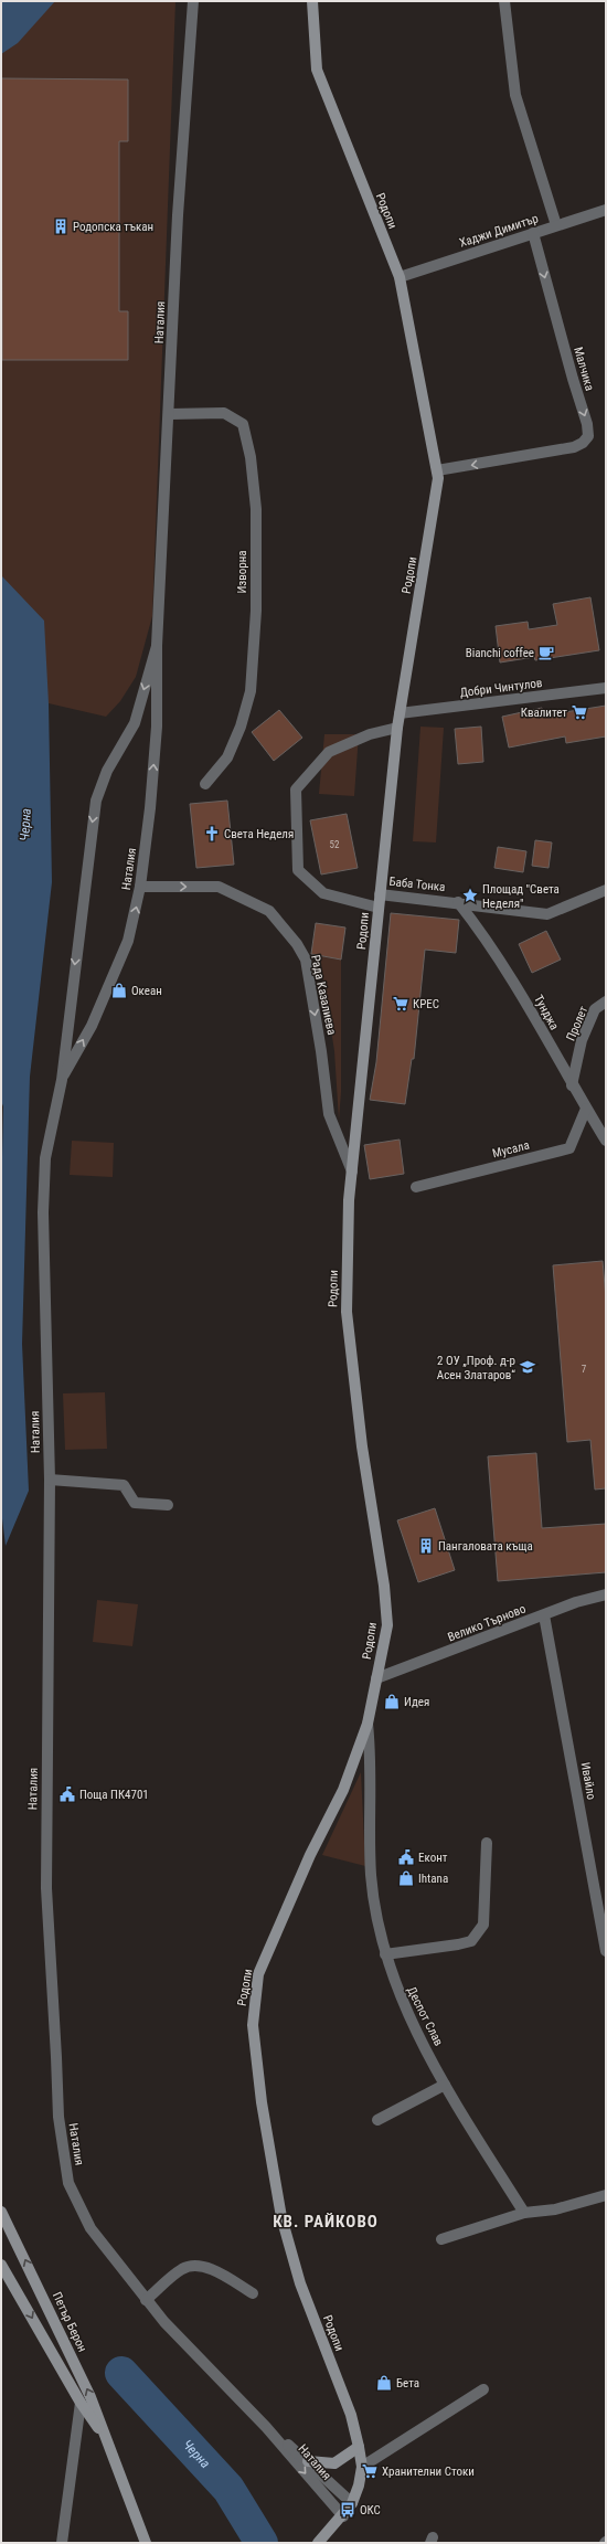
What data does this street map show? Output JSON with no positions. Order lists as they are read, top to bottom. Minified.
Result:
{"streets":{"street":["Родопи","Хаджи Димитър","Наталия","Малчика","Изворна","Добри Чинтулов","Баба Тонка","Рада Казалиева","Тунджа","Пролет","Мусала","Велико Търново","Ивайло","Деспот Слав","Петър Берон"]},"crossings":[["Родопи","Хаджи Димитър"],["Родопи","Наталия"],["Родопи","Малчика"],["Родопи","Добри Чинтулов"],["Родопи","Баба Тонка"],["Родопи","Рада Казалиева"],["Родопи","Велико Търново"],["Родопи","Деспот Слав"],["Хаджи Димитър","Малчика"],["Наталия","Изворна"],["Наталия","Рада Казалиева"],["Баба Тонка","Тунджа"],["Тунджа","Пролет"],["Тунджа","Мусала"],["Велико Търново","Ивайло"]],"one_way":["Рада Казалиева"],"districts":["КВ. РАЙКОВО"],"water":["Черна"],"places":{"building":["Родопска тъкан","Пангаловата къща"],"cafe":["Bianchi coffee"],"supermarket":["Квалитет","КРЕС","Хранителни Стоки"],"church":["Света Неделя"],"place":["Площад \"Света Неделя\""],"shop":["Океан","Идея","Ihtana","Бета"],"school or university":["2 ОУ „Проф. д-р Асен Златаров“"],"public building":["Поща ПК4701","Еконт"],"bus stop":["ОКС"]},"house_numbers":["52","7"]}
